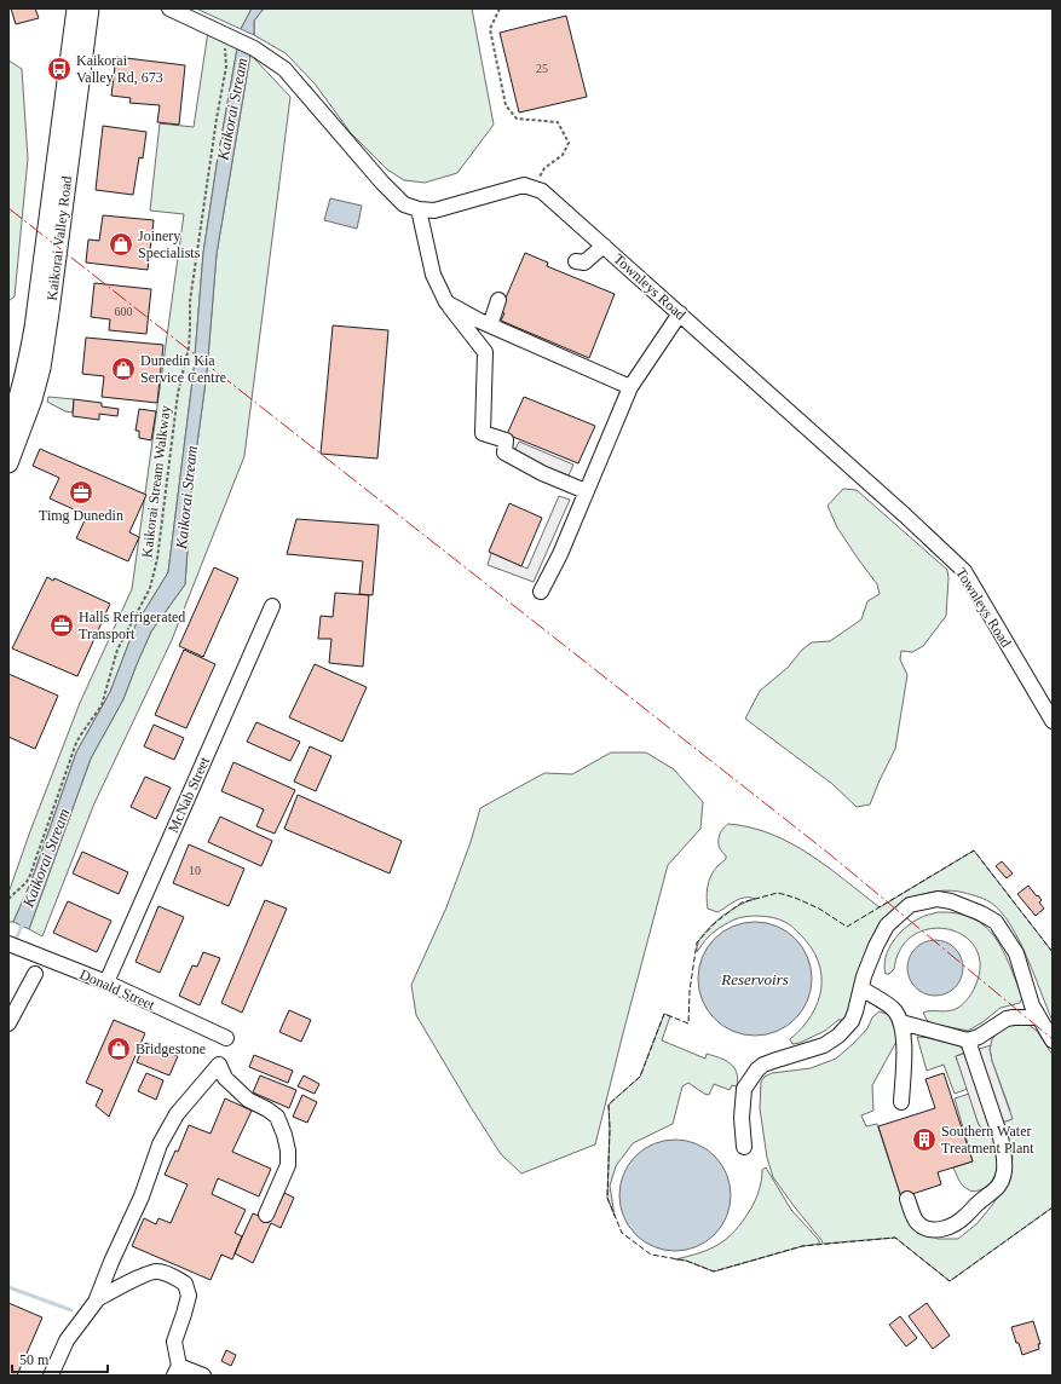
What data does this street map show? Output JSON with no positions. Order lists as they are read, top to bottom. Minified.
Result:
{"streets":{"main road":["Kaikorai Valley Road"],"street":["Townleys Road","McNab Street","Donald Street"],"path":["Kaikorai Stream Walkway"]},"crossings":[["McNab Street","Donald Street"]],"water":["Kaikorai Stream","Reservoirs"],"places":{"bus stop":["Kaikorai Valley Rd, 673"],"shop":["Joinery Specialists","Dunedin Kia Service Centre","Bridgestone"],"office":["Timg Dunedin","Halls Refrigerated Transport"],"building":["Southern Water Treatment Plant"]},"house_numbers":["25","600","10"],"scale_bar":"50 m"}
